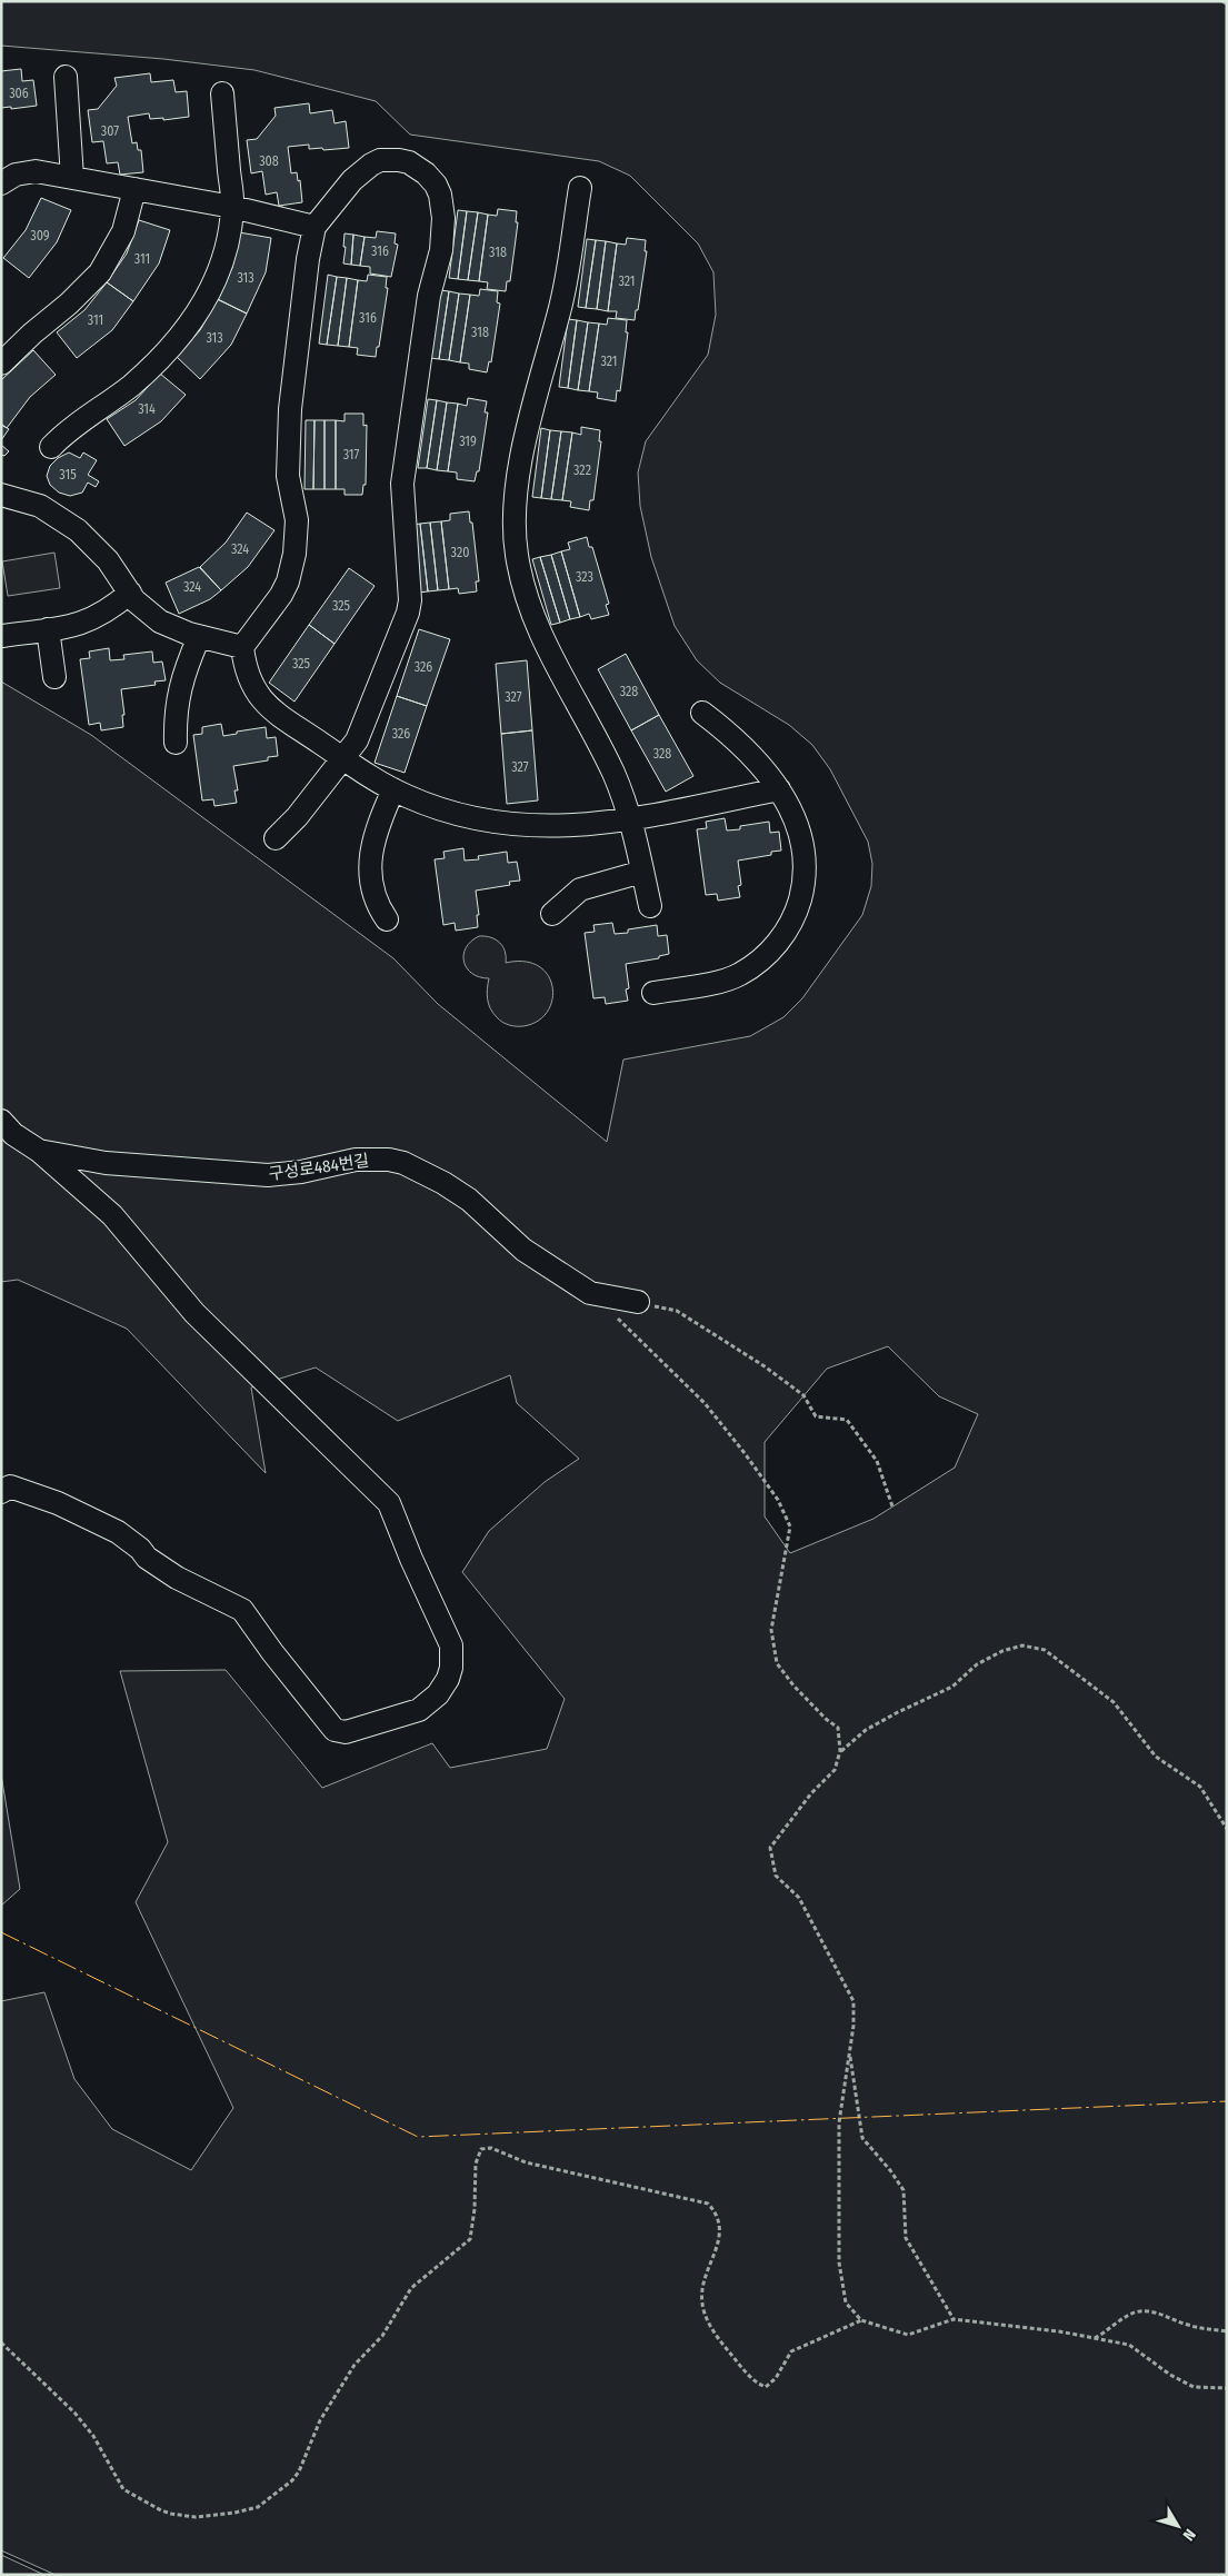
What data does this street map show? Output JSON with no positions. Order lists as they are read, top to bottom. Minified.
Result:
{"streets":{"street":["구성로484번길"]},"house_numbers":["306","307","308","309","316","318","311","313","321","316","311","318","313","321","314","319","317","322","315","324","320","323","324","325","325","326","328","327","326","328","327"],"north":"bottom right"}
